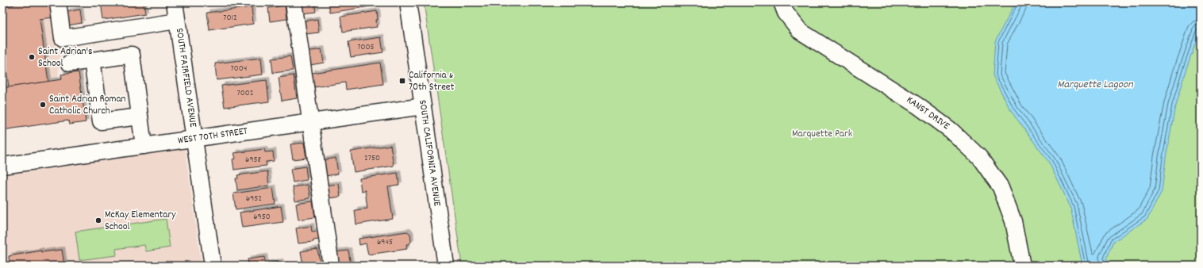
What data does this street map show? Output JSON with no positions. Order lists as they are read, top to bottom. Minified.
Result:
{"streets":{"street":["SOUTH FAIRFIELD AVENUE","KANST DRIVE","WEST 70TH STREET","SOUTH CALIFORNIA AVENUE"]},"crossings":[["SOUTH FAIRFIELD AVENUE","WEST 70TH STREET"],["WEST 70TH STREET","SOUTH CALIFORNIA AVENUE"]],"water":["Marquette Lagoon"],"parks":["Marquette Park"],"places":{"other":["Saint Adrian's School","Saint Adrian Roman Catholic Church","McKay Elementary School"],"transit":["California & 70th Street"]},"house_numbers":["7012","7005","7004","7002","2750","6958","6952","6950","6945"]}
